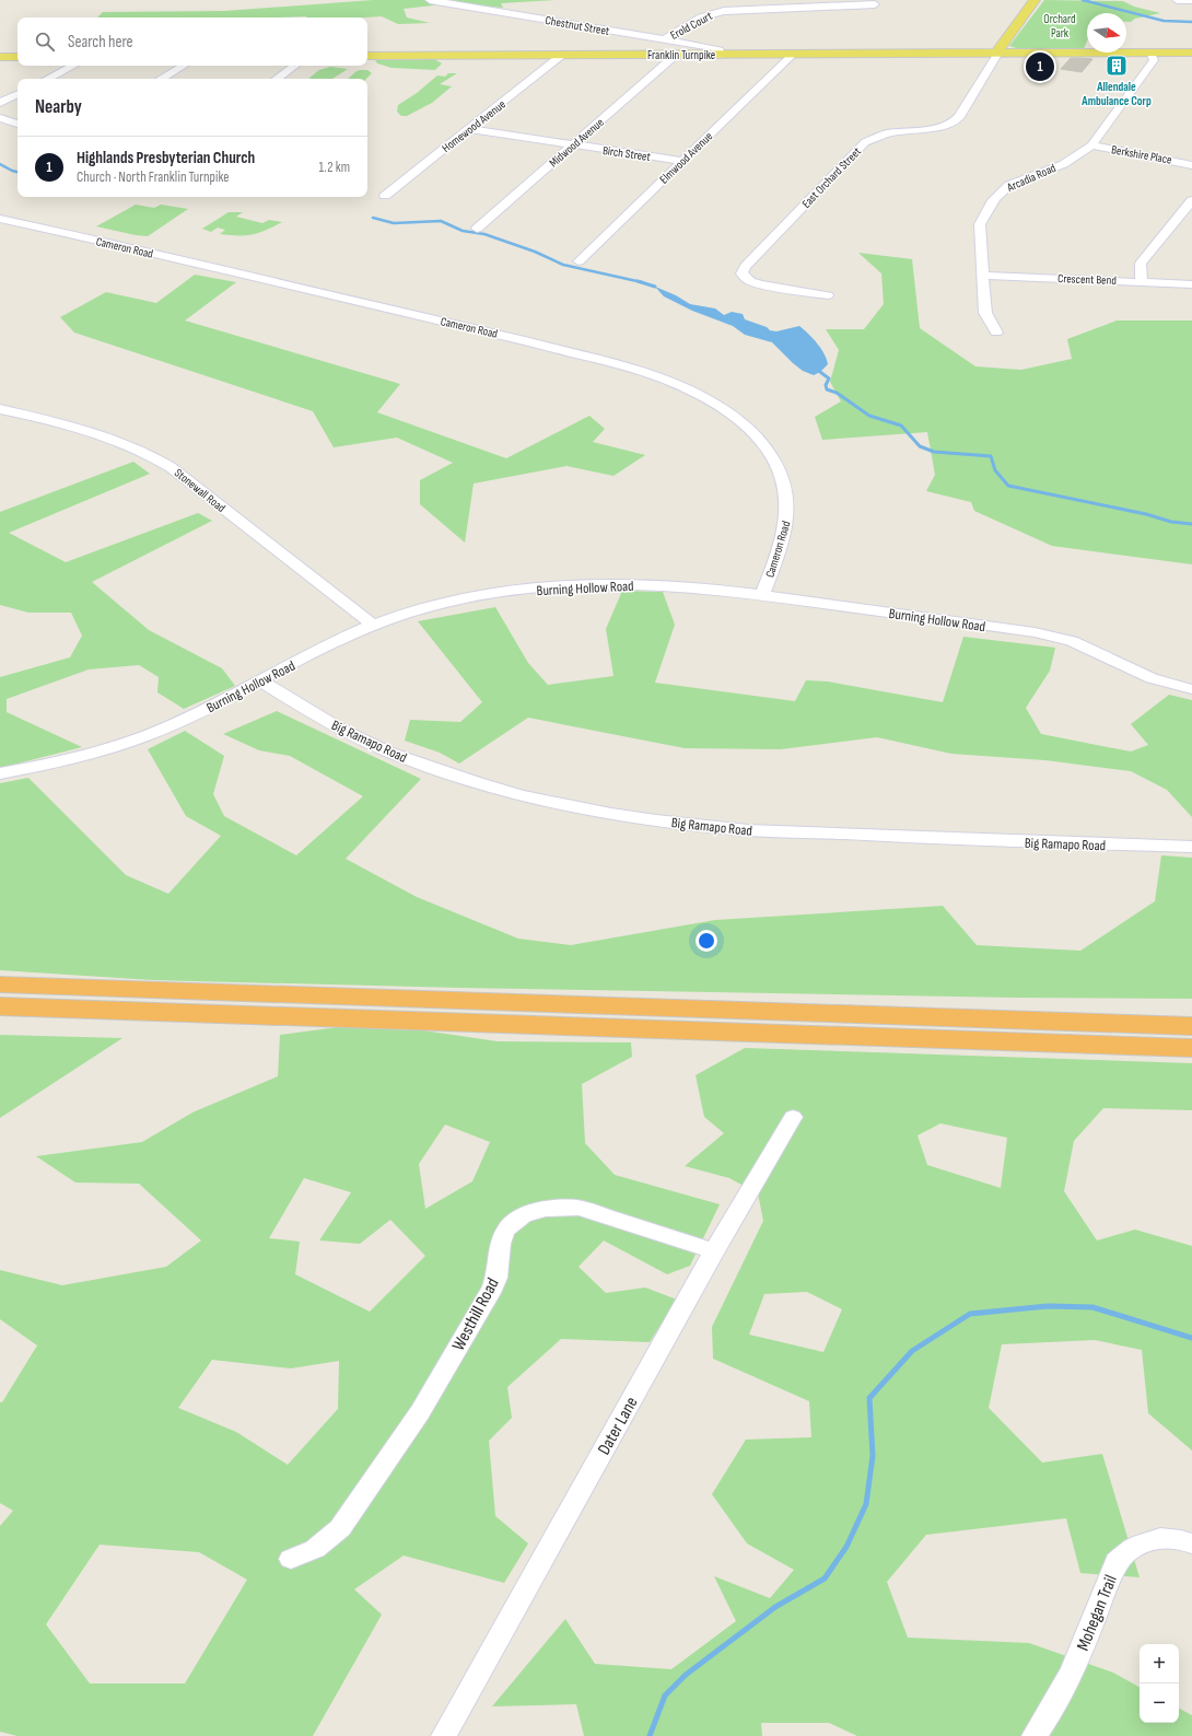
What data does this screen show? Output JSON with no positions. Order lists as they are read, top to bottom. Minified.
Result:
{"streets":{"main road":["Franklin Turnpike"],"street":["Chestnut Street","Erold Court","Homewood Avenue","Midwood Avenue","Birch Street","Berkshire Place","Elmwood Avenue","East Orchard Street","Arcadia Road","Cameron Road","Crescent Bend","Stonewall Road","Burning Hollow Road","Big Ramapo Road","Westhill Road","Dater Lane","Mohegan Trail"]},"crossings":[["Chestnut Street","Erold Court"],["Chestnut Street","Franklin Turnpike"],["Franklin Turnpike","Homewood Avenue"],["Franklin Turnpike","Midwood Avenue"],["Franklin Turnpike","Elmwood Avenue"],["Franklin Turnpike","East Orchard Street"],["Franklin Turnpike","Arcadia Road"],["Homewood Avenue","Birch Street"],["Midwood Avenue","Birch Street"],["Birch Street","Elmwood Avenue"],["Berkshire Place","Arcadia Road"],["Arcadia Road","Crescent Bend"],["Cameron Road","Burning Hollow Road"],["Stonewall Road","Burning Hollow Road"],["Burning Hollow Road","Big Ramapo Road"],["Westhill Road","Dater Lane"]],"parks":["Orchard Park"],"places":{"building":["Allendale Ambulance Corp"]},"north":"right","page":{"search":"Search here","pins":"1","heading":"Nearby","list":[{"mark":"1","name":"Highlands Presbyterian Church","note":"Church · North Franklin Turnpike","value":"1.2 km"}],"map_buttons":["+","−"]}}
